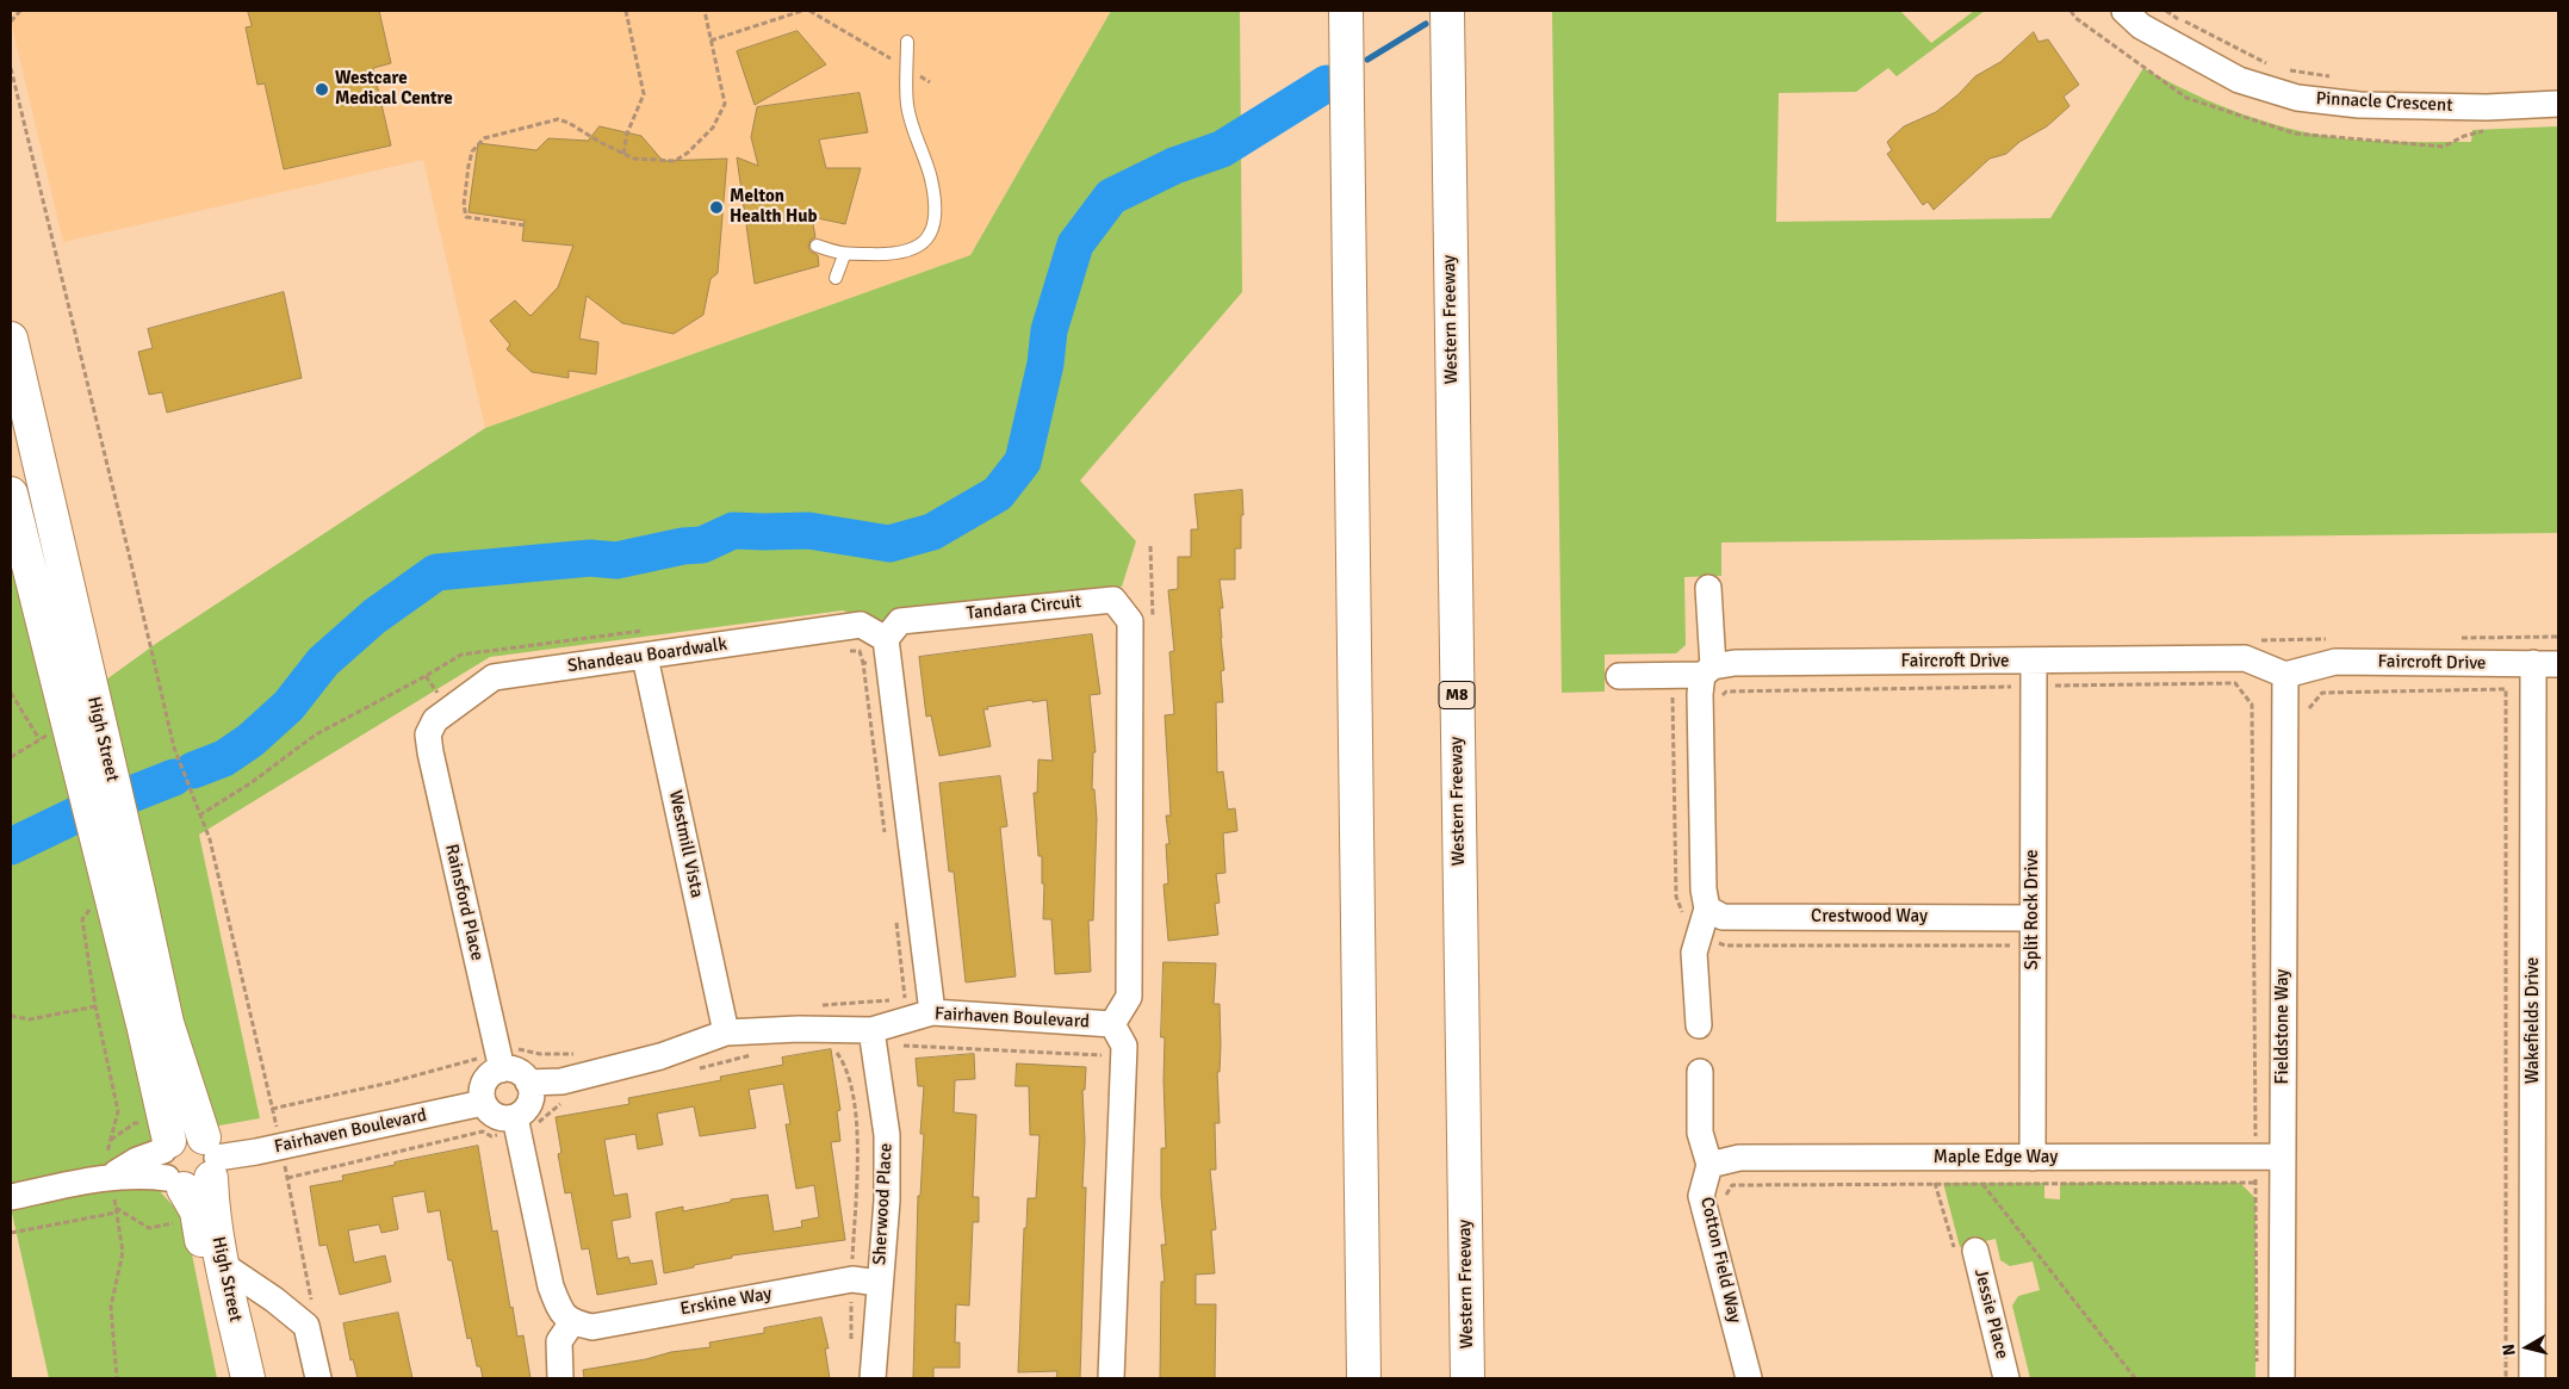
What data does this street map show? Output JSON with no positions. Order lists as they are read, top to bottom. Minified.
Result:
{"streets":{"main road":["Western Freeway","M8","High Street"],"street":["Pinnacle Crescent","Tandara Circuit","Shandeau Boardwalk","Faircroft Drive","Westmill Vista","Rainsford Place","Split Rock Drive","Crestwood Way","Fairhaven Boulevard","Wakefields Drive","Fieldstone Way","Maple Edge Way","Sherwood Place","Cotton Field Way","Erskine Way","Jessie Place"]},"crossings":[["Tandara Circuit","Shandeau Boardwalk"],["Tandara Circuit","Fairhaven Boulevard"],["Shandeau Boardwalk","Westmill Vista"],["Shandeau Boardwalk","Rainsford Place"],["Faircroft Drive","Split Rock Drive"],["Faircroft Drive","Wakefields Drive"],["Faircroft Drive","Fieldstone Way"],["High Street","Fairhaven Boulevard"],["Westmill Vista","Fairhaven Boulevard"],["Rainsford Place","Fairhaven Boulevard"],["Split Rock Drive","Crestwood Way"],["Split Rock Drive","Maple Edge Way"],["Fairhaven Boulevard","Sherwood Place"],["Fieldstone Way","Maple Edge Way"],["Maple Edge Way","Cotton Field Way"],["Sherwood Place","Erskine Way"]],"places":["Westcare Medical Centre","Melton Health Hub"],"north":"left"}
